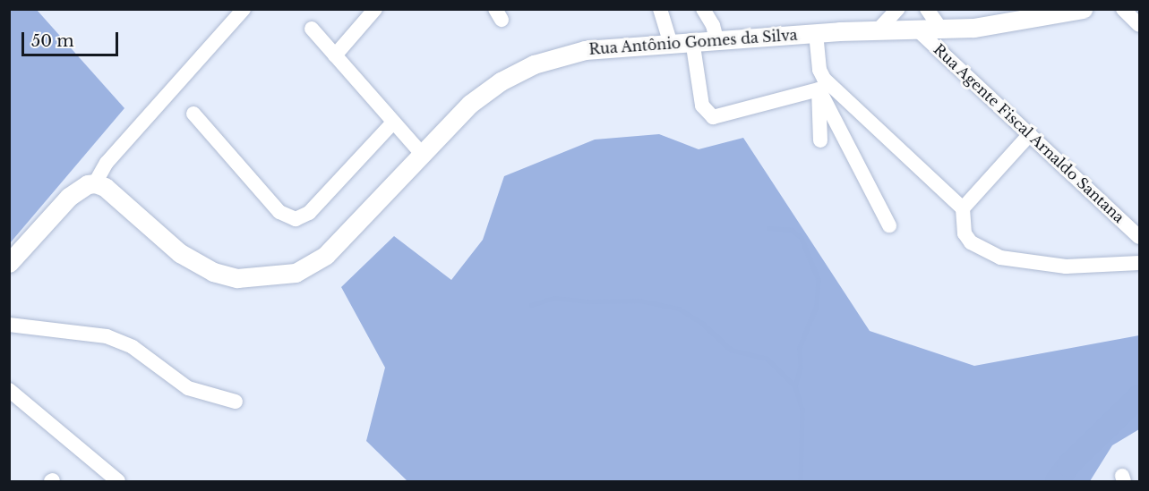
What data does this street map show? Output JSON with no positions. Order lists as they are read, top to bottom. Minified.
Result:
{"streets":{"street":["Rua Antônio Gomes da Silva","Rua Agente Fiscal Arnaldo Santana"]},"crossings":[["Rua Antônio Gomes da Silva","Rua Agente Fiscal Arnaldo Santana"]],"scale_bar":"50 m"}
